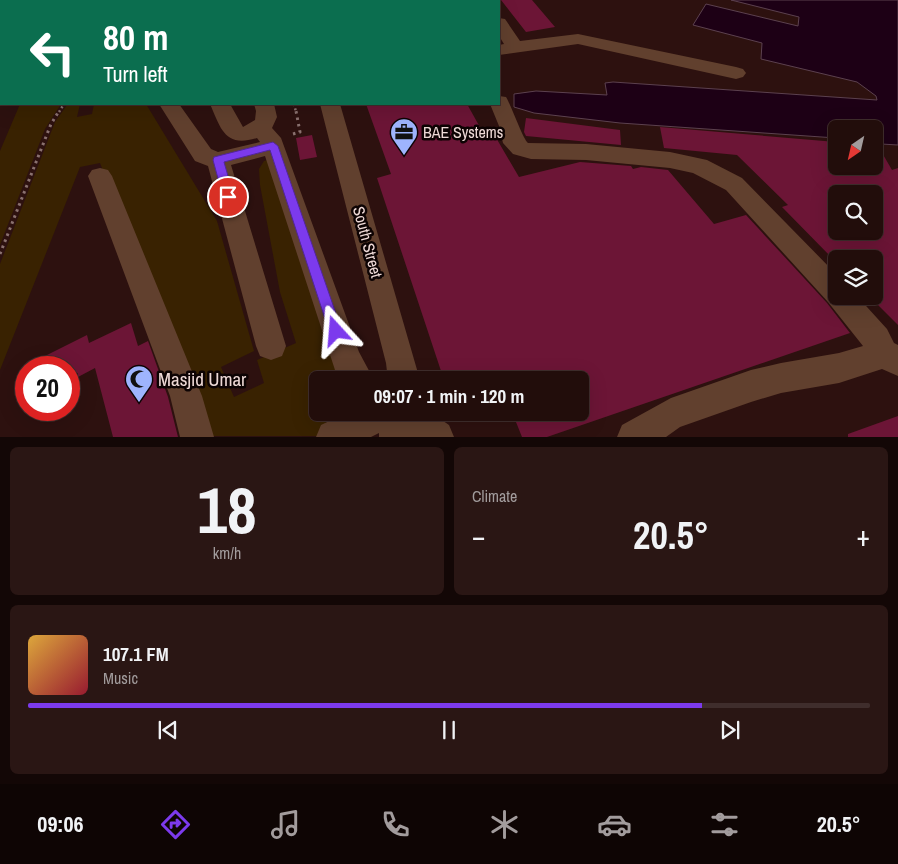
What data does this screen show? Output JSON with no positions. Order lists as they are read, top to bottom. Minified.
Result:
{"streets":{"street":["South Street"]},"places":{"office":["BAE Systems"],"mosque":["Masjid Umar"]},"north":"bottom left","page":{"turn":["80 m","Turn left"],"limit":"20","trip":"09:07 · 1 min · 120 m","tile":[["18","km/h"],"Climate"],"heat":["−","20.5°","+"],"song":["107.1 FM","Music"],"tabs":["09:06","20.5°"]}}
